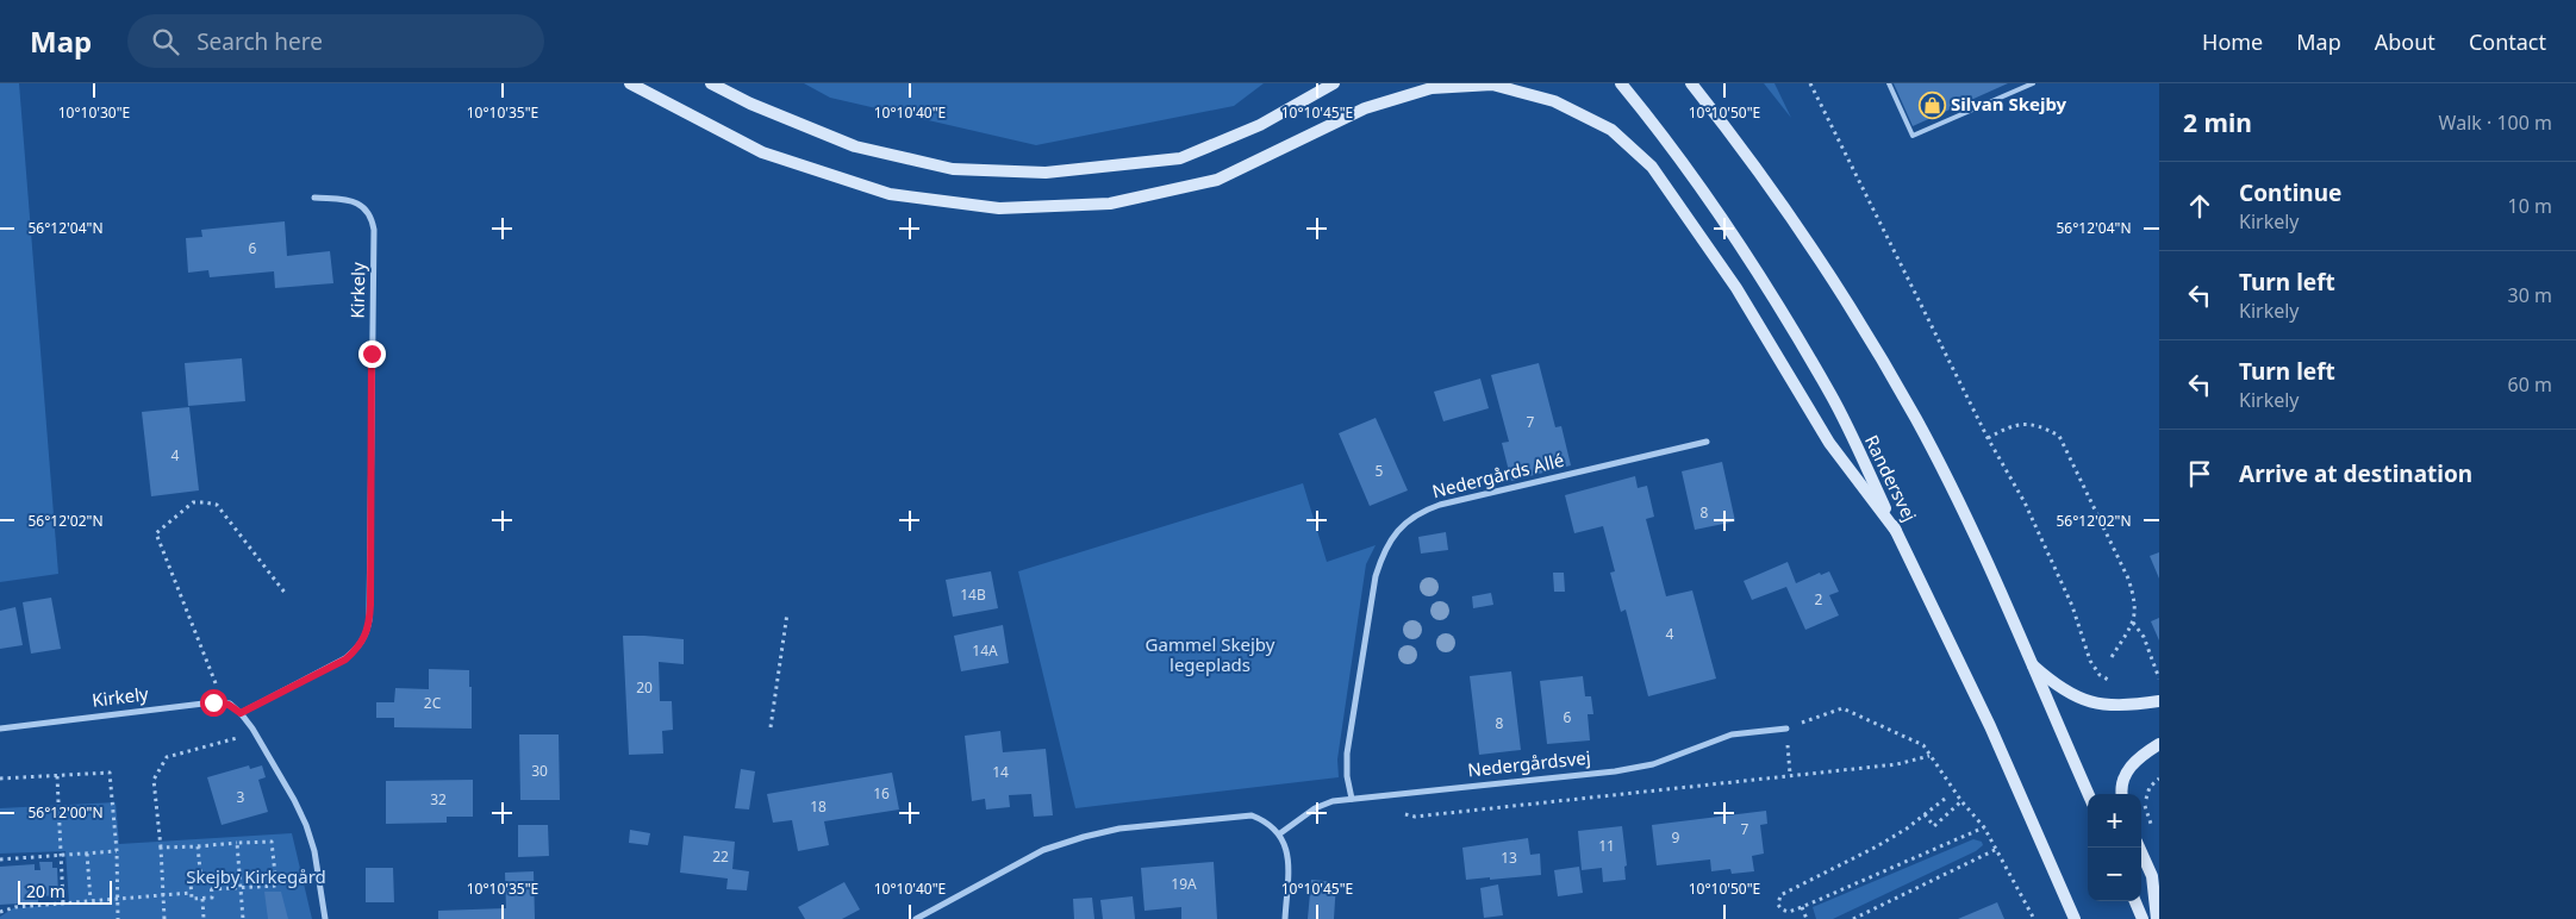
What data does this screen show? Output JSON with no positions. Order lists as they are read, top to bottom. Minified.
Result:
{"streets":{"main road":["Randersvej"],"street":["Kirkely","Nedergårds Allé","Nedergårdsvej"]},"crossings":[["Nedergårds Allé","Nedergårdsvej"]],"parks":["Gammel Skejby legeplads","Skejby Kirkegård"],"places":{"shop":["Silvan Skejby"]},"house_numbers":["6","7","4","5","8","14B","2","4","14A","20","2C","6","8","30","14","16","3","32","18","7","9","11","22","13","19A"],"scale_bar":"20 m","page":{"header":"Map","search":"Search here","nav":["Home","Map","About","Contact"],"heading":["2 min","Walk · 100 m"],"list":[["Continue","Kirkely","10 m"],["Turn left","Kirkely","30 m"],["Turn left","Kirkely","60 m"],"Arrive at destination"],"map_buttons":["+","−"],"scale":"20 m"},"coordinates":["10°10'30\"E","10°10'35\"E","10°10'40\"E","10°10'45\"E","10°10'50\"E","56°12'04\"N","56°12'02\"N","56°12'00\"N"]}
